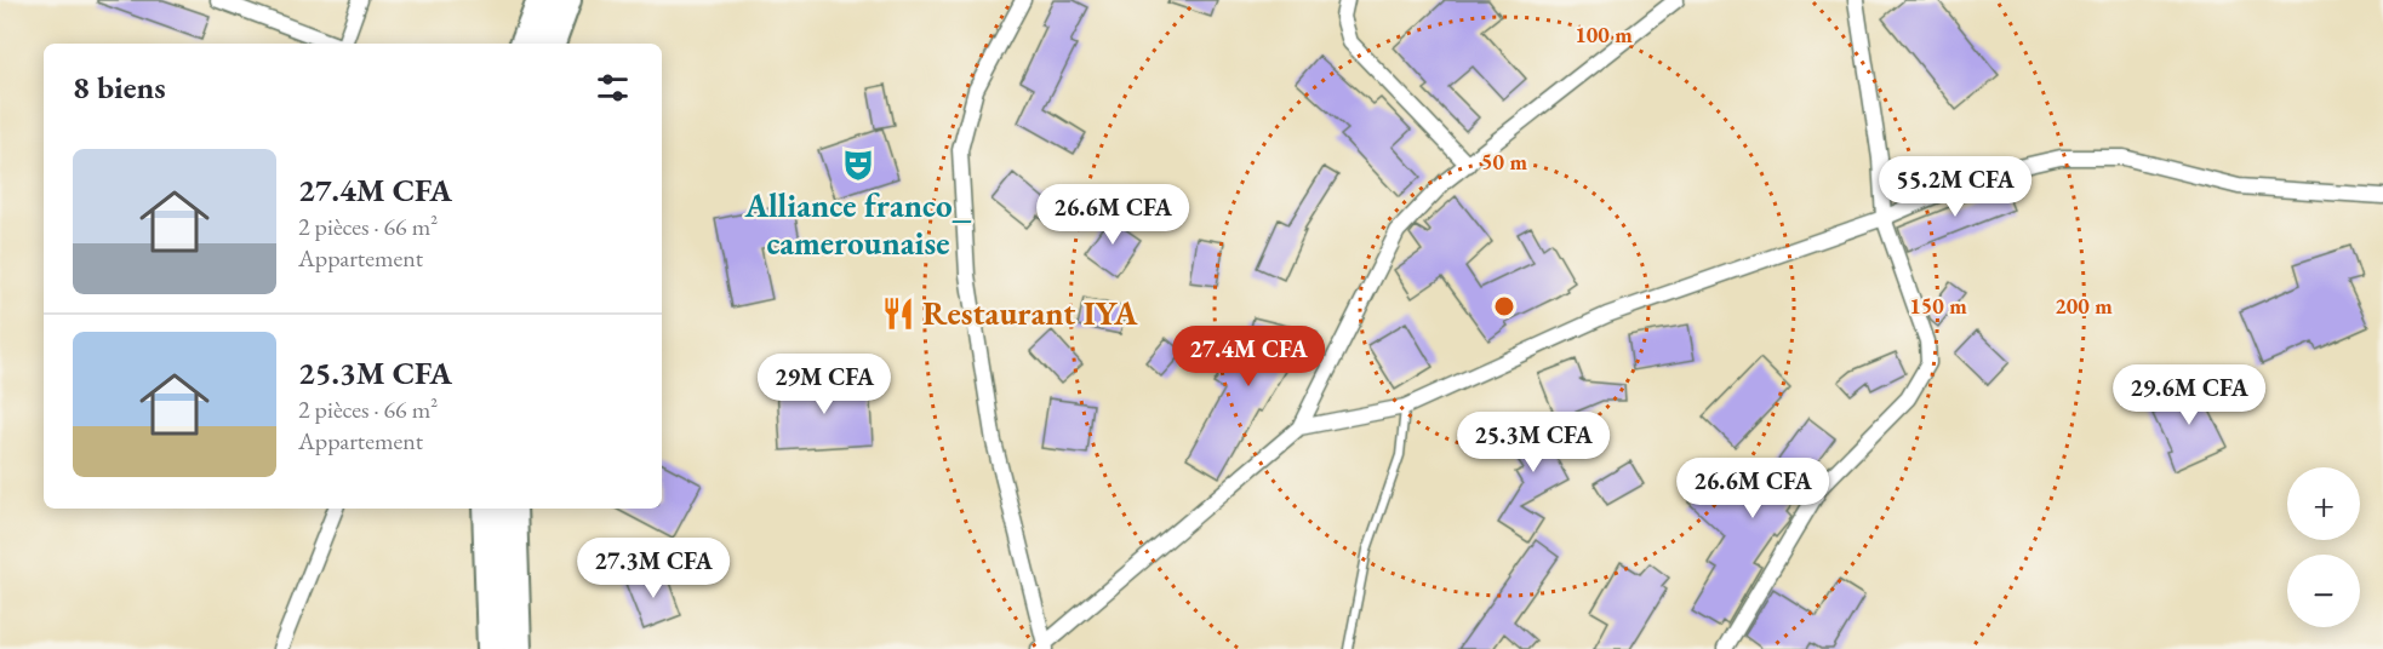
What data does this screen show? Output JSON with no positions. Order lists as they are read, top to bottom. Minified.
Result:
{"places":{"theatre":["Alliance franco_ camerounaise"],"restaurant":["Restaurant IYA"]},"page":{"heading":"8 biens","list":[{"name":"27.4M CFA","note":"2 pièces · 66 m² · Appartement"},{"name":"25.3M CFA","note":"2 pièces · 66 m² · Appartement"}],"price":["55.2M CFA","26.6M CFA","27.4M CFA","29M CFA","29.6M CFA","25.3M CFA","26.6M CFA","27.3M CFA"],"map_buttons":["+","−"]},"rings":["100 m","50 m","150 m","200 m"]}
